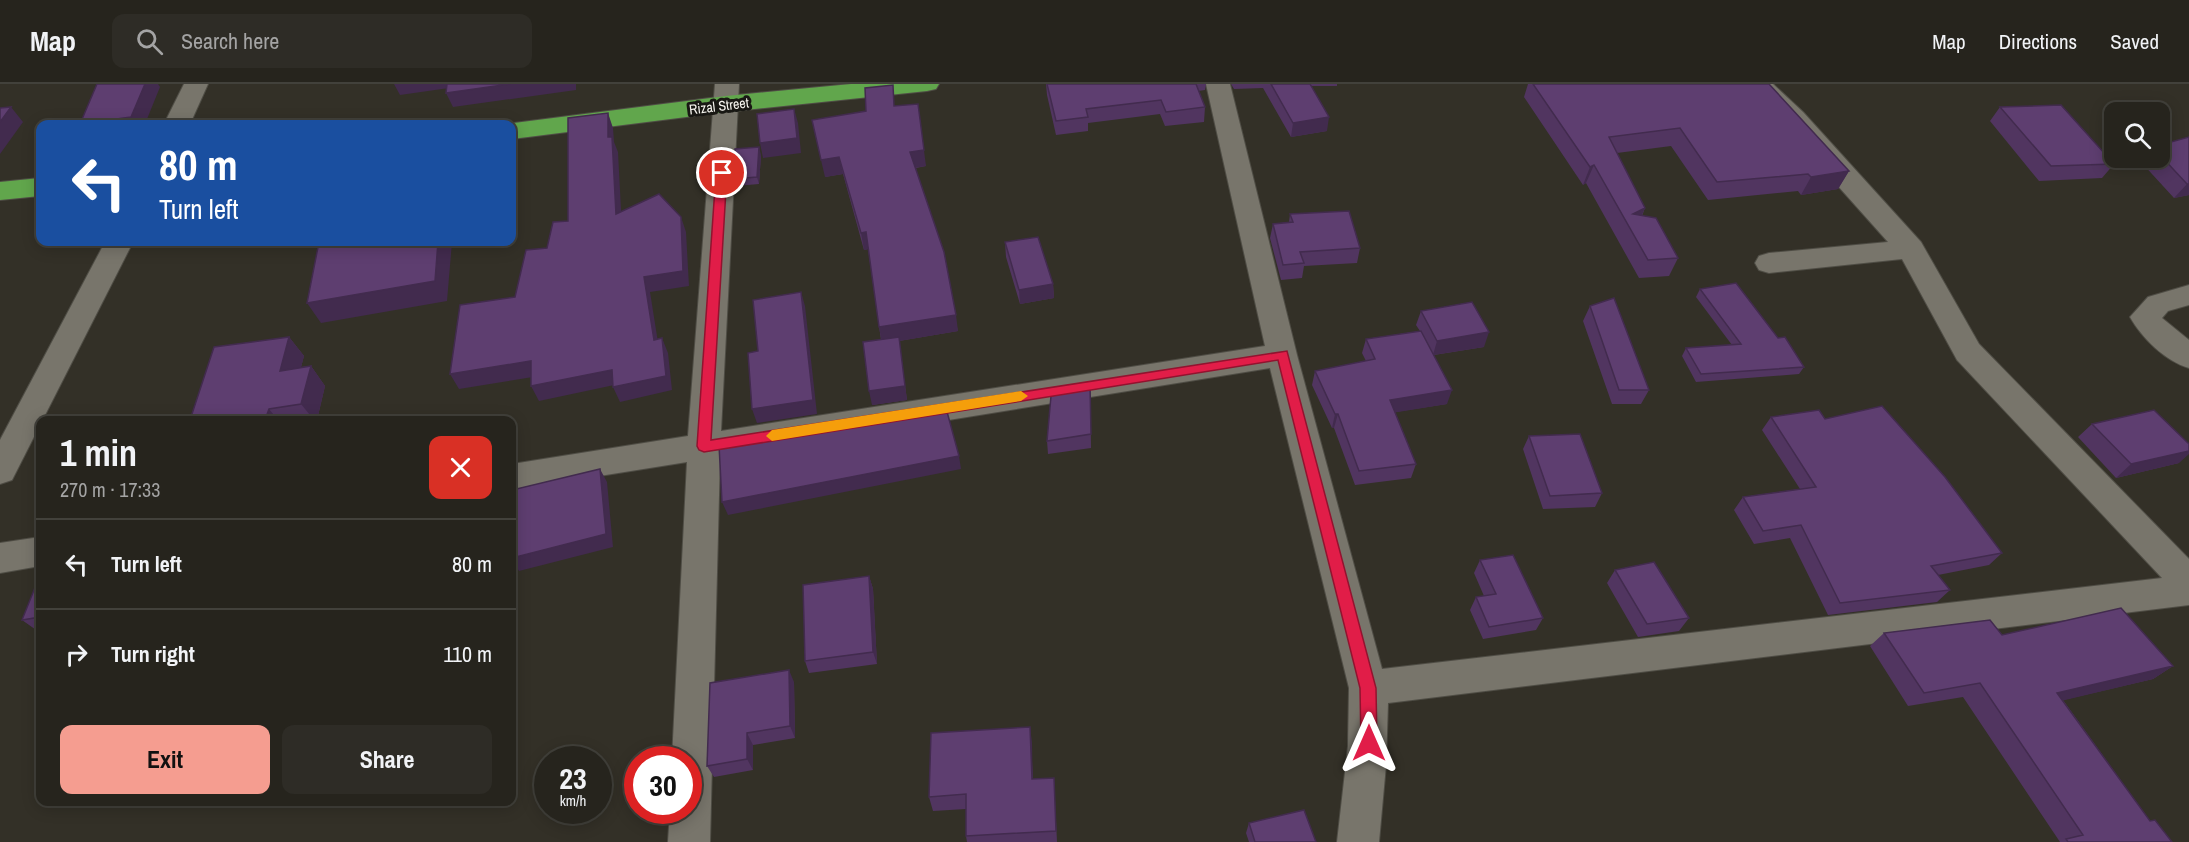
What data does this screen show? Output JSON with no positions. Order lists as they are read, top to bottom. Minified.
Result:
{"streets":{"highway":["Rizal Street"]},"page":{"header":"Map","search":"Search here","nav":["Map","Directions","Saved"],"turn":["80 m","Turn left"],"heading":["1 min","270 m · 17:33"],"list":[{"name":"Turn left","value":"80 m"},{"name":"Turn right","value":"110 m"}],"buttons":["Exit","Share"],"speed":"23 km/h","limit":"30"}}
